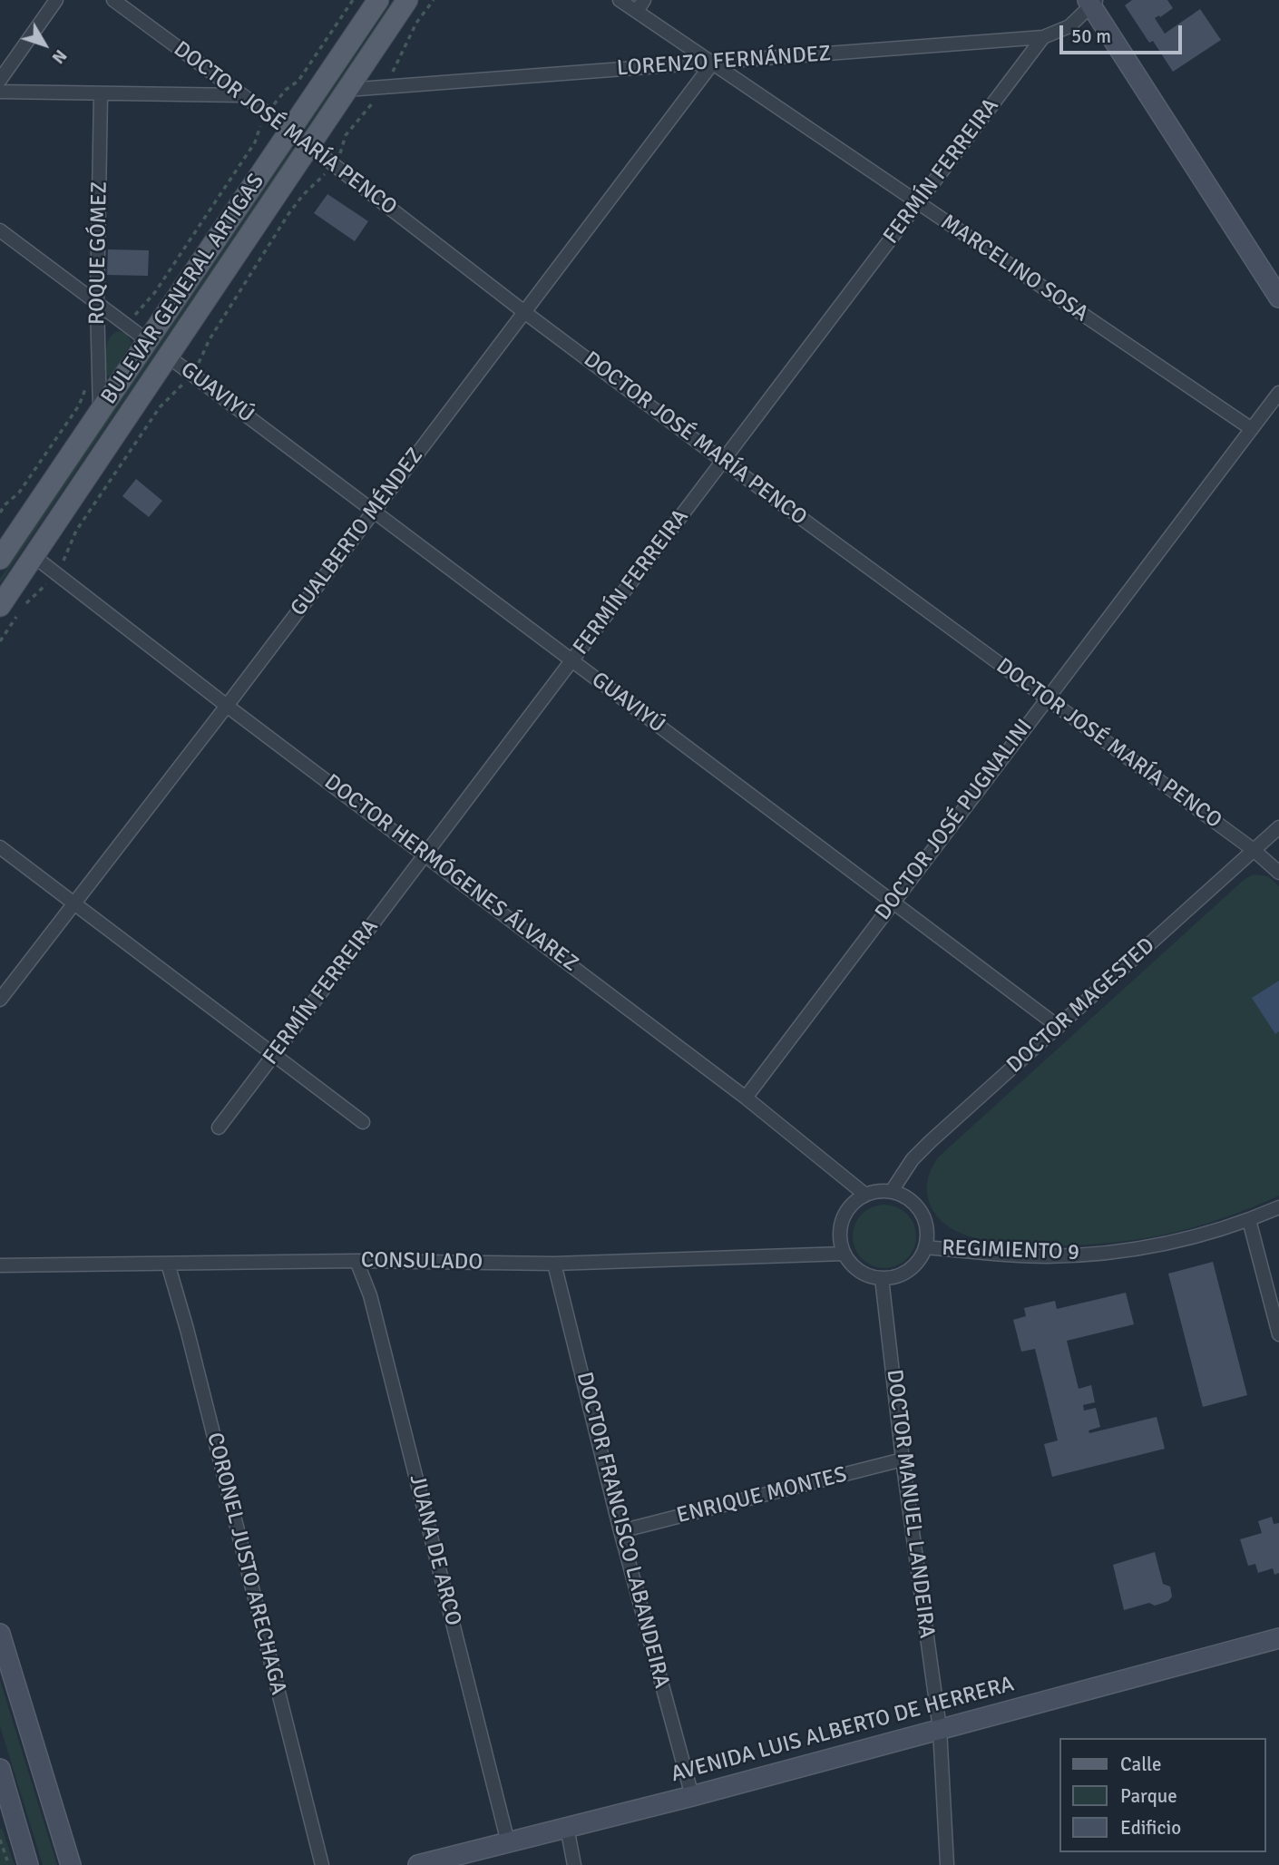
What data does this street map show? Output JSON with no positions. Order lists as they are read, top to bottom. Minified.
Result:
{"streets":{"main road":["BULEVAR GENERAL ARTIGAS","AVENIDA LUIS ALBERTO DE HERRERA"],"street":["LORENZO FERNÁNDEZ","DOCTOR JOSÉ MARÍA PENCO","FERMÍN FERREIRA","ROQUE GÓMEZ","MARCELINO SOSA","GUAVIYÚ","GUALBERTO MÉNDEZ","DOCTOR JOSÉ PUGNALINI","DOCTOR HERMÓGENES ÁLVAREZ","DOCTOR MAGESTED","REGIMIENTO 9","CONSULADO","ENRIQUE MONTES","DOCTOR MANUEL LANDEIRA","DOCTOR FRANCISCO LABANDEIRA","JUANA DE ARCO","CORONEL JUSTO ARECHAGA"]},"crossings":[["LORENZO FERNÁNDEZ","FERMÍN FERREIRA"],["LORENZO FERNÁNDEZ","MARCELINO SOSA"],["LORENZO FERNÁNDEZ","BULEVAR GENERAL ARTIGAS"],["LORENZO FERNÁNDEZ","GUALBERTO MÉNDEZ"],["DOCTOR JOSÉ MARÍA PENCO","FERMÍN FERREIRA"],["DOCTOR JOSÉ MARÍA PENCO","BULEVAR GENERAL ARTIGAS"],["DOCTOR JOSÉ MARÍA PENCO","GUALBERTO MÉNDEZ"],["DOCTOR JOSÉ MARÍA PENCO","DOCTOR JOSÉ PUGNALINI"],["DOCTOR JOSÉ MARÍA PENCO","DOCTOR MAGESTED"],["FERMÍN FERREIRA","MARCELINO SOSA"],["FERMÍN FERREIRA","GUAVIYÚ"],["FERMÍN FERREIRA","DOCTOR HERMÓGENES ÁLVAREZ"],["ROQUE GÓMEZ","BULEVAR GENERAL ARTIGAS"],["MARCELINO SOSA","GUALBERTO MÉNDEZ"],["MARCELINO SOSA","DOCTOR JOSÉ PUGNALINI"],["BULEVAR GENERAL ARTIGAS","GUAVIYÚ"],["BULEVAR GENERAL ARTIGAS","DOCTOR HERMÓGENES ÁLVAREZ"],["GUAVIYÚ","GUALBERTO MÉNDEZ"],["GUAVIYÚ","DOCTOR JOSÉ PUGNALINI"],["GUAVIYÚ","DOCTOR MAGESTED"],["GUALBERTO MÉNDEZ","DOCTOR HERMÓGENES ÁLVAREZ"],["DOCTOR JOSÉ PUGNALINI","DOCTOR HERMÓGENES ÁLVAREZ"],["DOCTOR HERMÓGENES ÁLVAREZ","DOCTOR MAGESTED"],["DOCTOR HERMÓGENES ÁLVAREZ","REGIMIENTO 9"],["DOCTOR HERMÓGENES ÁLVAREZ","CONSULADO"],["DOCTOR HERMÓGENES ÁLVAREZ","DOCTOR MANUEL LANDEIRA"],["DOCTOR MAGESTED","REGIMIENTO 9"],["DOCTOR MAGESTED","CONSULADO"],["DOCTOR MAGESTED","DOCTOR MANUEL LANDEIRA"],["REGIMIENTO 9","CONSULADO"],["REGIMIENTO 9","DOCTOR MANUEL LANDEIRA"],["CONSULADO","DOCTOR MANUEL LANDEIRA"],["CONSULADO","DOCTOR FRANCISCO LABANDEIRA"],["CONSULADO","JUANA DE ARCO"],["CONSULADO","CORONEL JUSTO ARECHAGA"],["ENRIQUE MONTES","DOCTOR MANUEL LANDEIRA"],["ENRIQUE MONTES","DOCTOR FRANCISCO LABANDEIRA"],["DOCTOR MANUEL LANDEIRA","AVENIDA LUIS ALBERTO DE HERRERA"],["DOCTOR FRANCISCO LABANDEIRA","AVENIDA LUIS ALBERTO DE HERRERA"],["JUANA DE ARCO","AVENIDA LUIS ALBERTO DE HERRERA"]],"legend":["Calle","Parque","Edificio"],"scale_bar":"50 m","north":"bottom right"}
